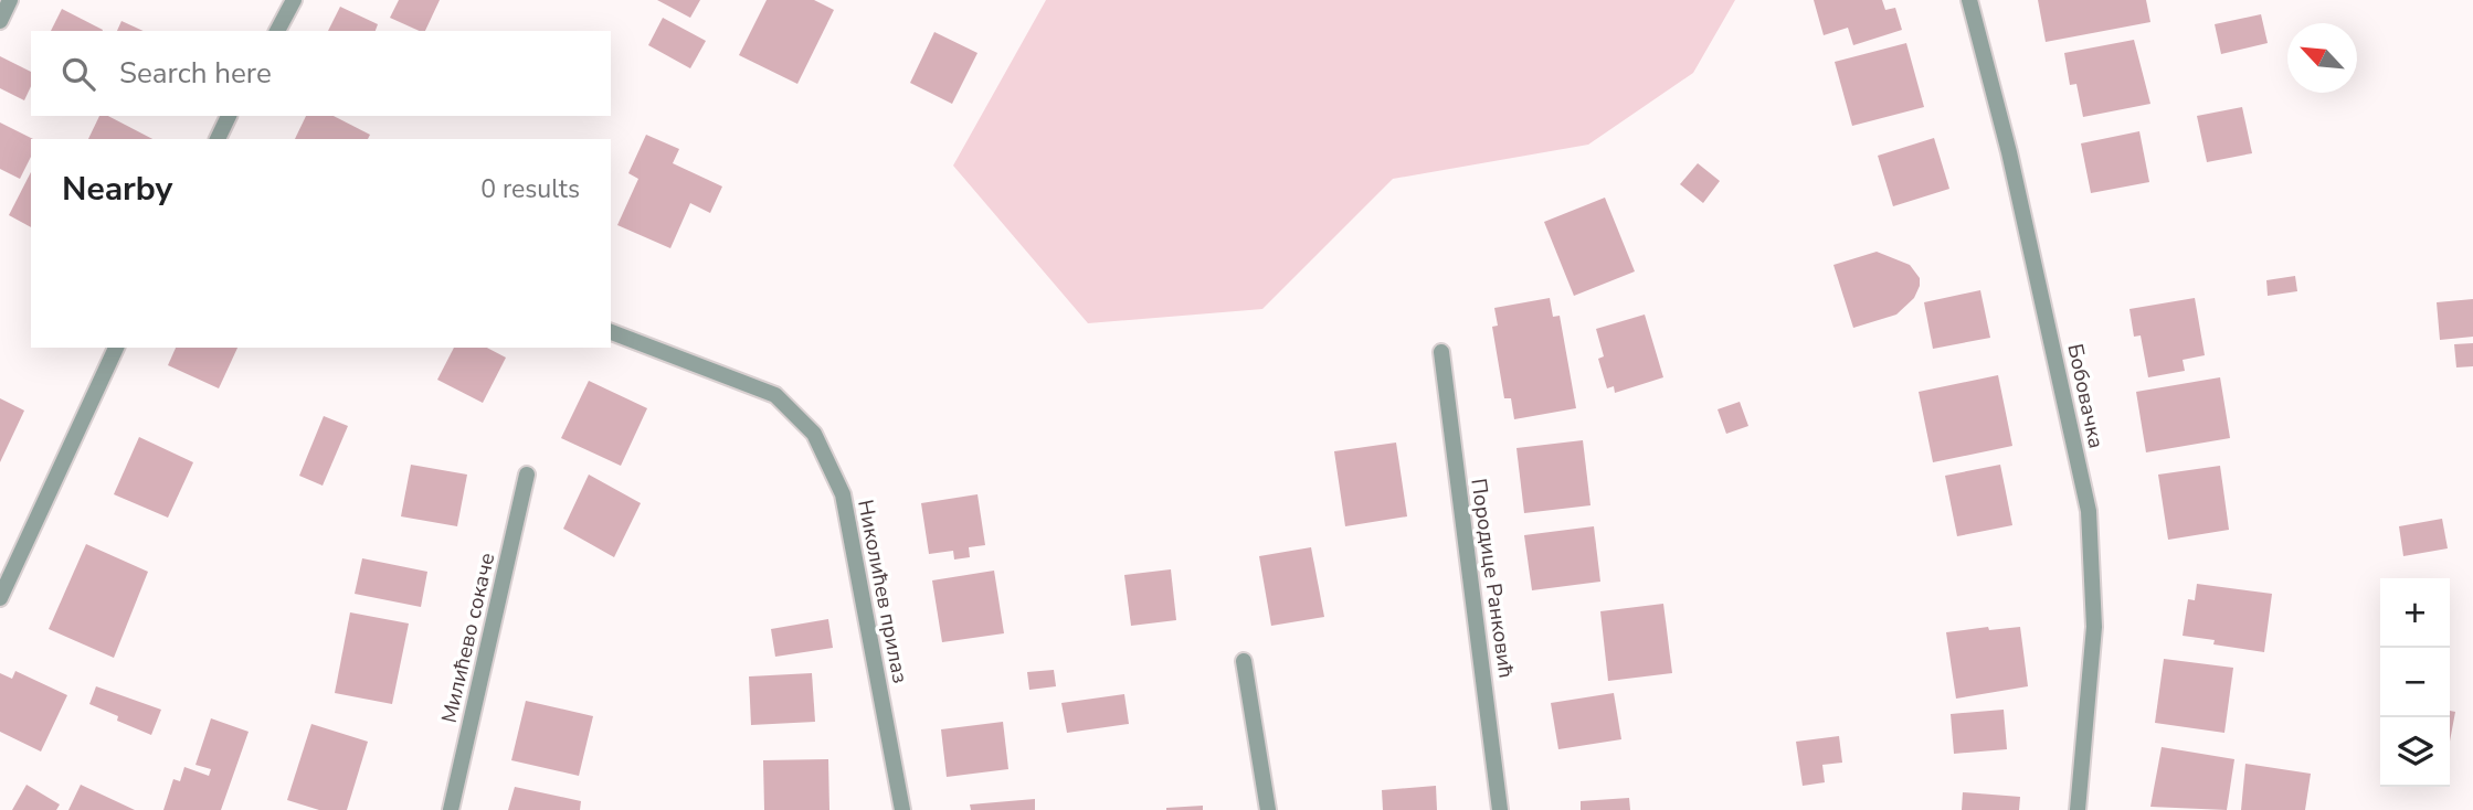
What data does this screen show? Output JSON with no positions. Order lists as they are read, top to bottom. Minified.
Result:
{"streets":{"street":["Бобовачка","Породице Ранковић","Николићев прилаз","Милићево сокаче"]},"north":"top left","page":{"search":"Search here","heading":["Nearby","0 results"],"map_buttons":["+","−"]}}
